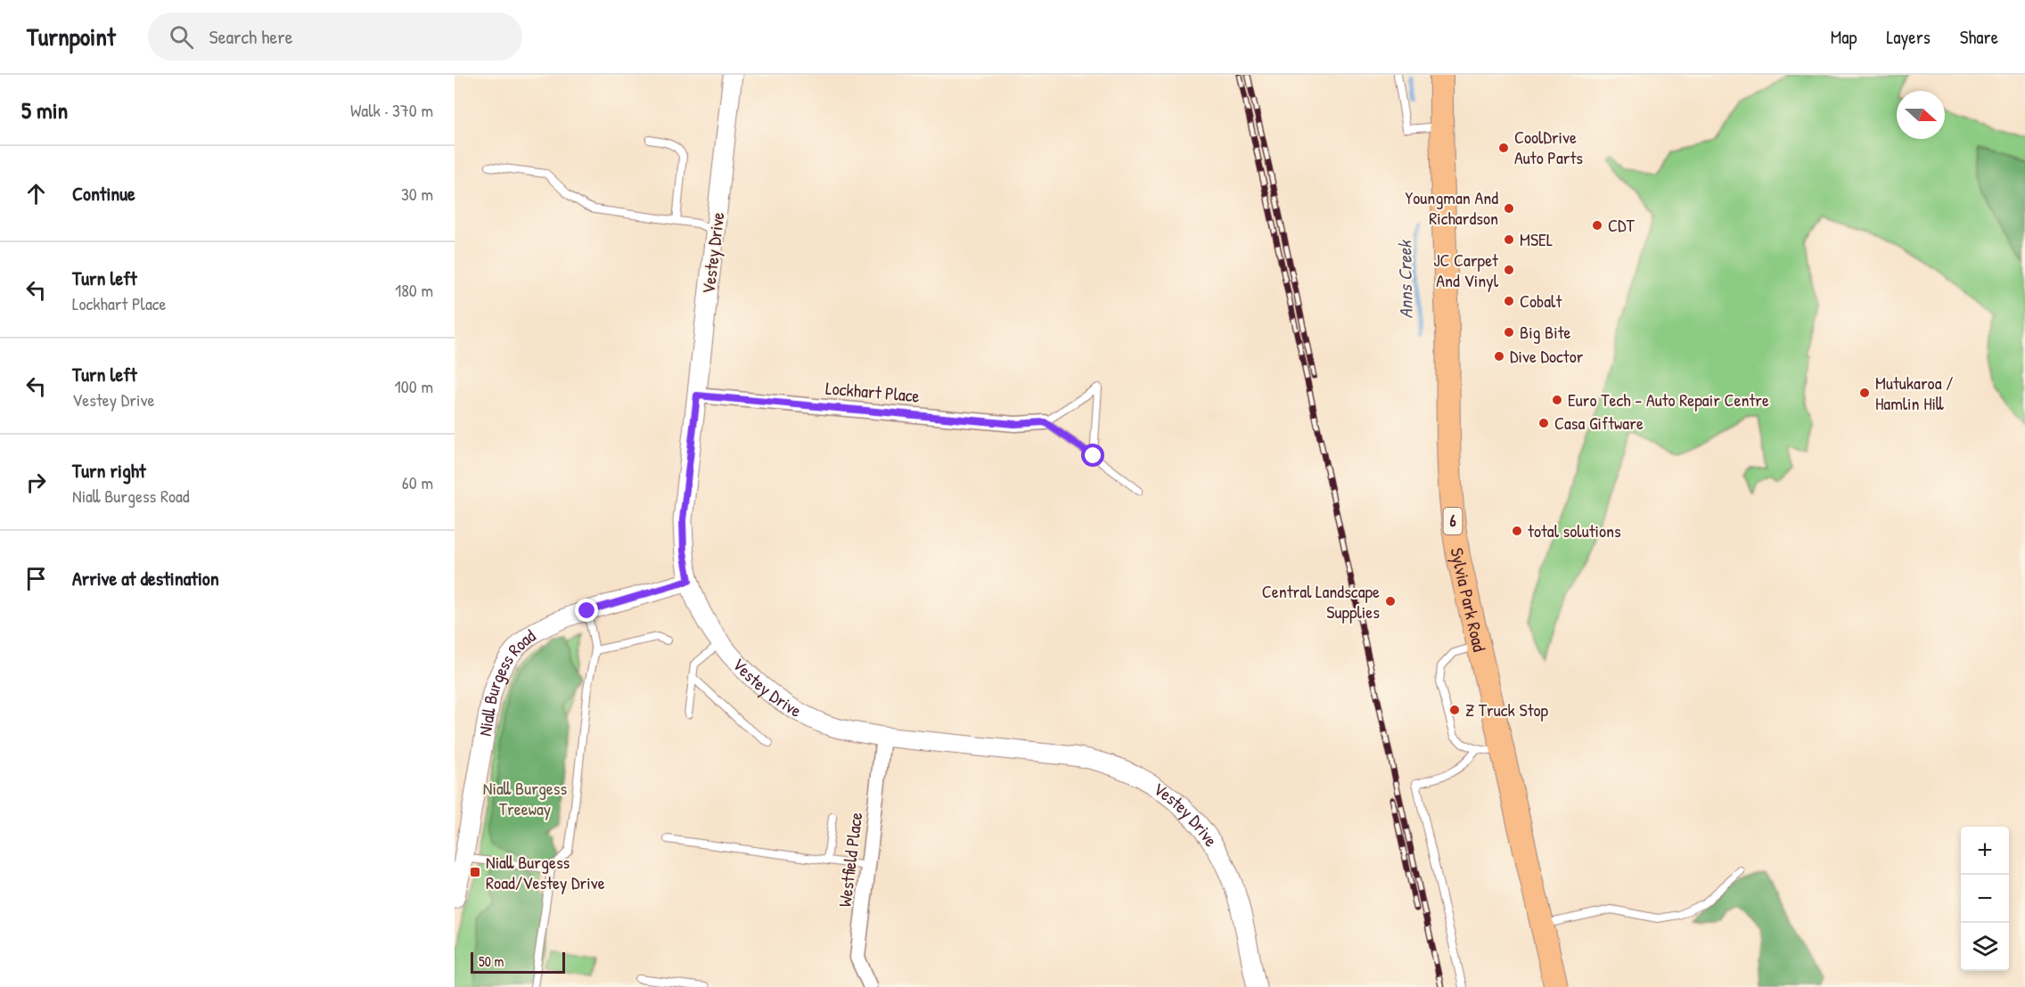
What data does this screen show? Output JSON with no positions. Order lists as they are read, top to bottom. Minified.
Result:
{"streets":{"main road":["6","Sylvia Park Road"],"street":["Vestey Drive","Lockhart Place","Niall Burgess Road","Westfield Place"]},"crossings":[["Vestey Drive","Lockhart Place"],["Vestey Drive","Niall Burgess Road"],["Vestey Drive","Westfield Place"]],"water":["Anns Creek"],"parks":["Niall Burgess Treeway"],"places":{"other":["CoolDrive Auto Parts","Youngman And Richardson","CDT","MSEL","JC Carpet And Vinyl","Cobalt","Big Bite","Dive Doctor","Mutukaroa / Hamlin Hill","Euro Tech - Auto Repair Centre","Casa Giftware","total solutions","Central Landscape Supplies","Z Truck Stop"],"transit":["Niall Burgess Road/Vestey Drive"]},"scale_bar":"50 m","north":"right","page":{"header":"Turnpoint","search":"Search here","nav":["Map","Layers","Share"],"heading":["5 min","Walk · 370 m"],"list":[["Continue","30 m"],["Turn left","Lockhart Place","180 m"],["Turn left","Vestey Drive","100 m"],["Turn right","Niall Burgess Road","60 m"],"Arrive at destination"],"map_buttons":["+","−"],"scale":"50 m"}}
